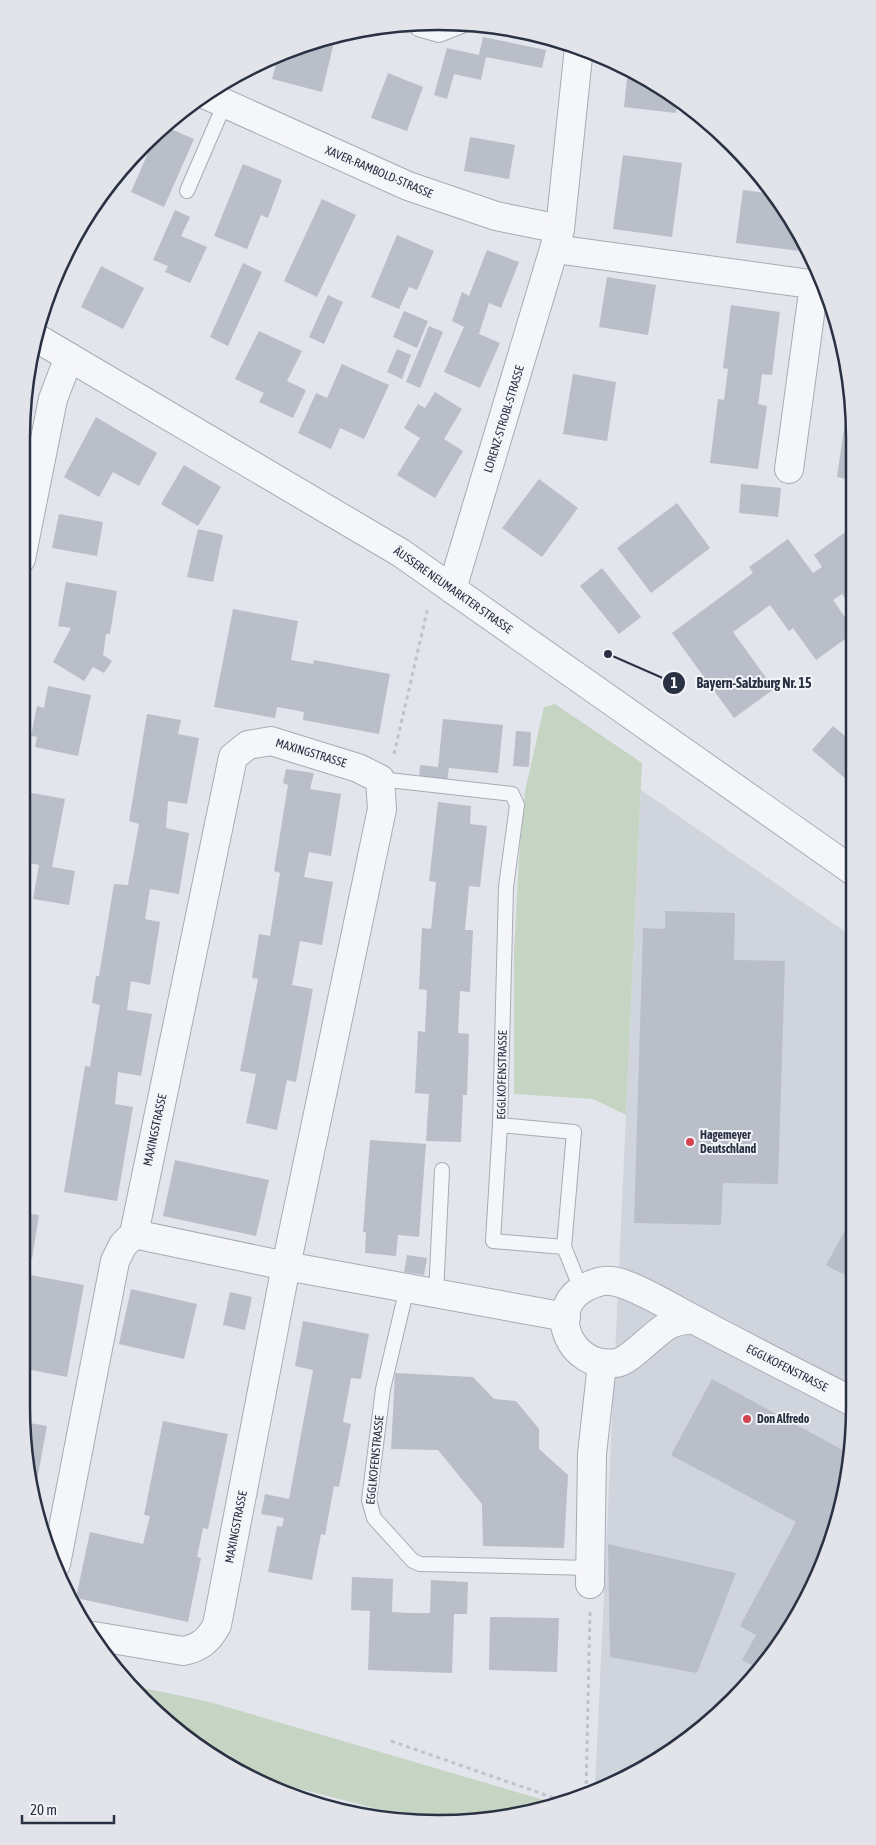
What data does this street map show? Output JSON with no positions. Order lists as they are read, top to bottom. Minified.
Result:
{"streets":{"street":["XAVER-RAMBOLD-STRASSE","LORENZ-STROBL-STRASSE","ÄUSSERE NEUMARKTER STRASSE","MAXINGSTRASSE","EGGLKOFENSTRASSE"]},"crossings":[["XAVER-RAMBOLD-STRASSE","LORENZ-STROBL-STRASSE"],["LORENZ-STROBL-STRASSE","ÄUSSERE NEUMARKTER STRASSE"],["MAXINGSTRASSE","EGGLKOFENSTRASSE"]],"places":["Bayern-Salzburg Nr. 15","Hagemeyer Deutschland","Don Alfredo"],"scale_bar":"20 m"}
